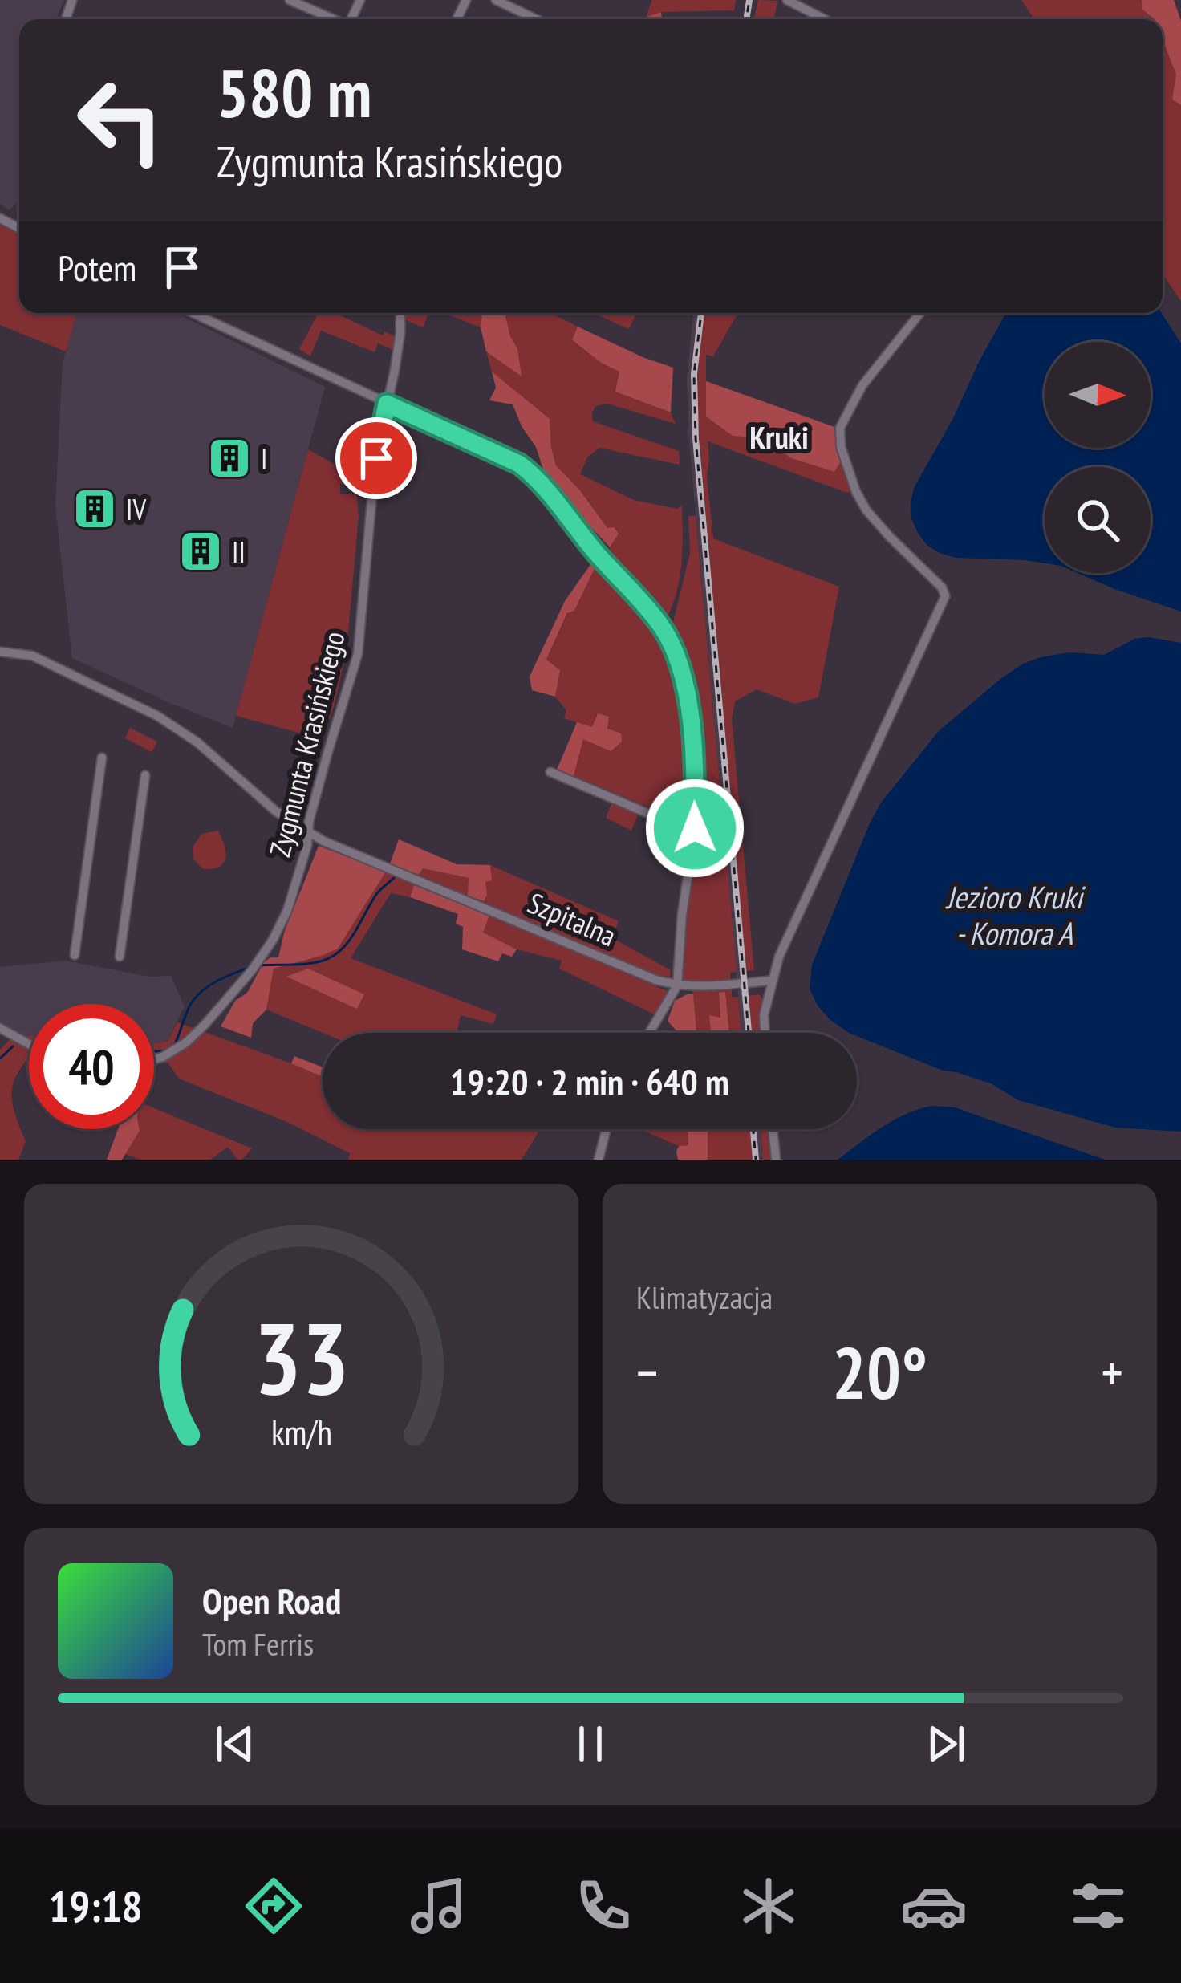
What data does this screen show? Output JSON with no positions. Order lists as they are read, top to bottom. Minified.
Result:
{"streets":{"street":["Zygmunta Krasińskiego","Szpitalna"]},"crossings":[["Zygmunta Krasińskiego","Szpitalna"]],"districts":["Kruki"],"water":["Jezioro Kruki - Komora A"],"places":{"building":["I","IV","II"]},"north":"right","page":{"turn":["580 m","Zygmunta Krasińskiego"],"then":"Potem","limit":"40","trip":"19:20 · 2 min · 640 m","tile":"Klimatyzacja","heat":["−","20°","+"],"song":["Open Road","Tom Ferris"],"tabs":"19:18","gauge":["33","km/h"]}}
